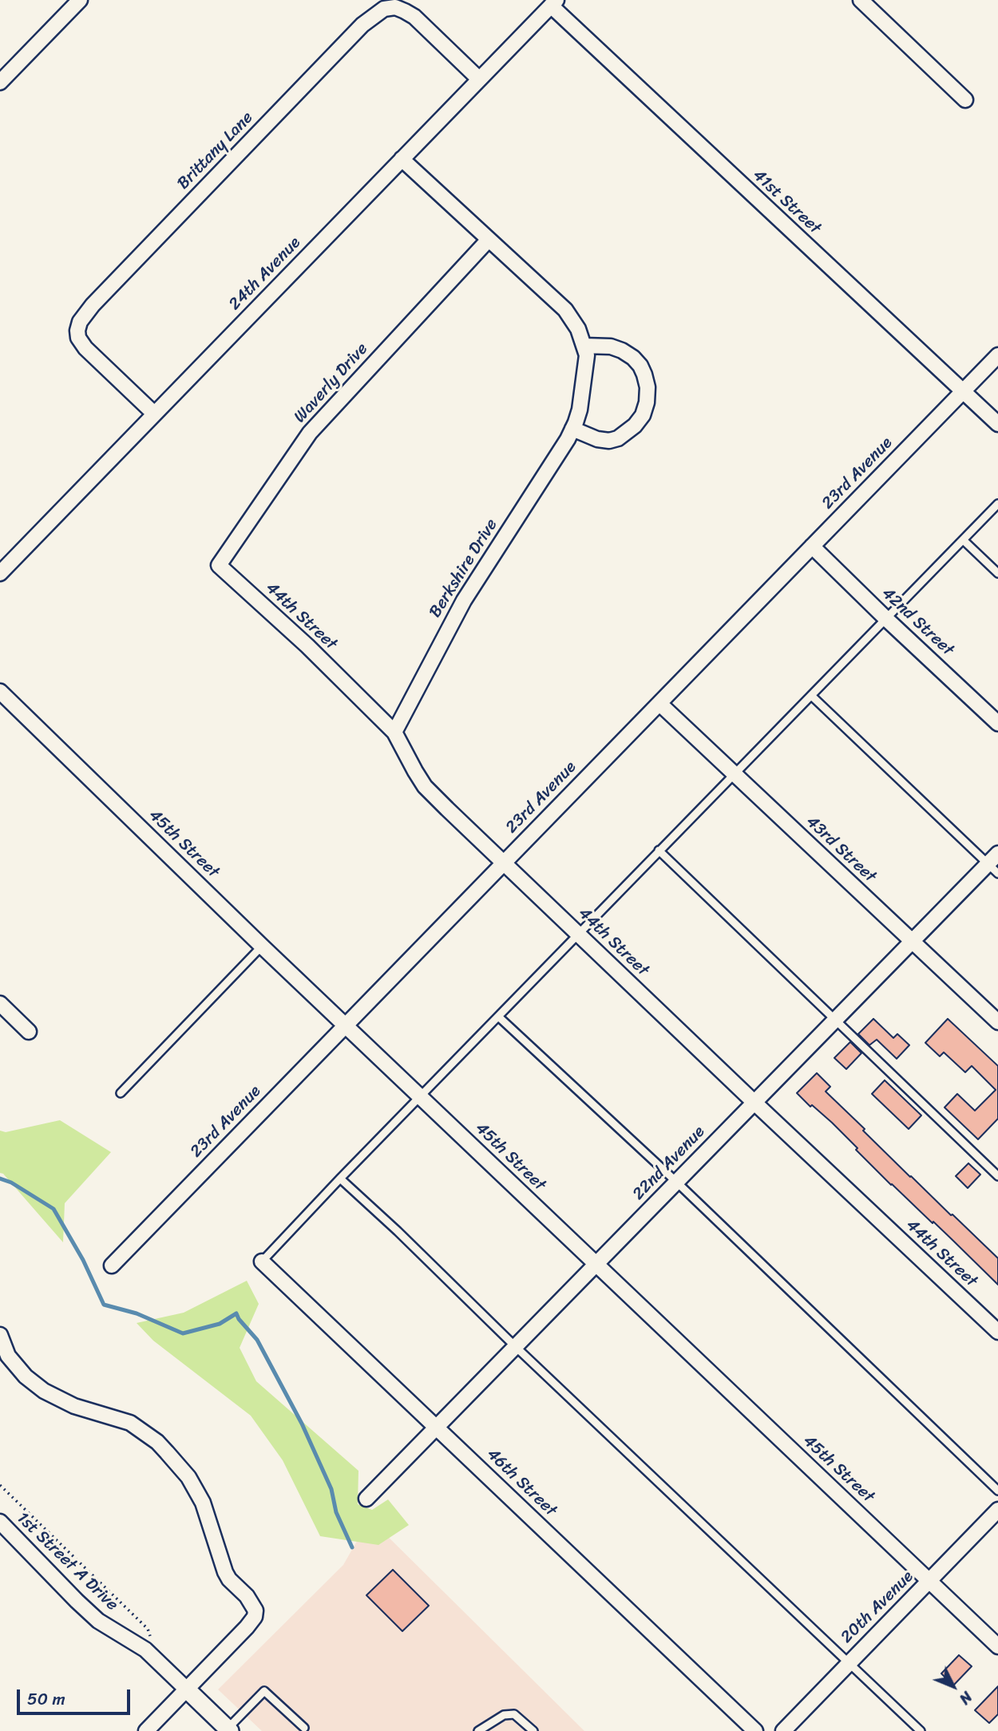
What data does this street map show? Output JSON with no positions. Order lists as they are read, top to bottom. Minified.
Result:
{"streets":{"street":["Brittany Lane","41st Street","24th Avenue","Waverly Drive","23rd Avenue","Berkshire Drive","44th Street","42nd Street","45th Street","43rd Street","22nd Avenue","46th Street","1st Street A Drive","20th Avenue"]},"crossings":[["Brittany Lane","24th Avenue"],["41st Street","24th Avenue"],["41st Street","23rd Avenue"],["24th Avenue","Berkshire Drive"],["Waverly Drive","Berkshire Drive"],["Waverly Drive","44th Street"],["23rd Avenue","44th Street"],["23rd Avenue","42nd Street"],["23rd Avenue","45th Street"],["23rd Avenue","43rd Street"],["Berkshire Drive","44th Street"],["44th Street","22nd Avenue"],["45th Street","22nd Avenue"],["45th Street","20th Avenue"],["43rd Street","22nd Avenue"],["22nd Avenue","46th Street"]],"scale_bar":"50 m","north":"bottom right"}
